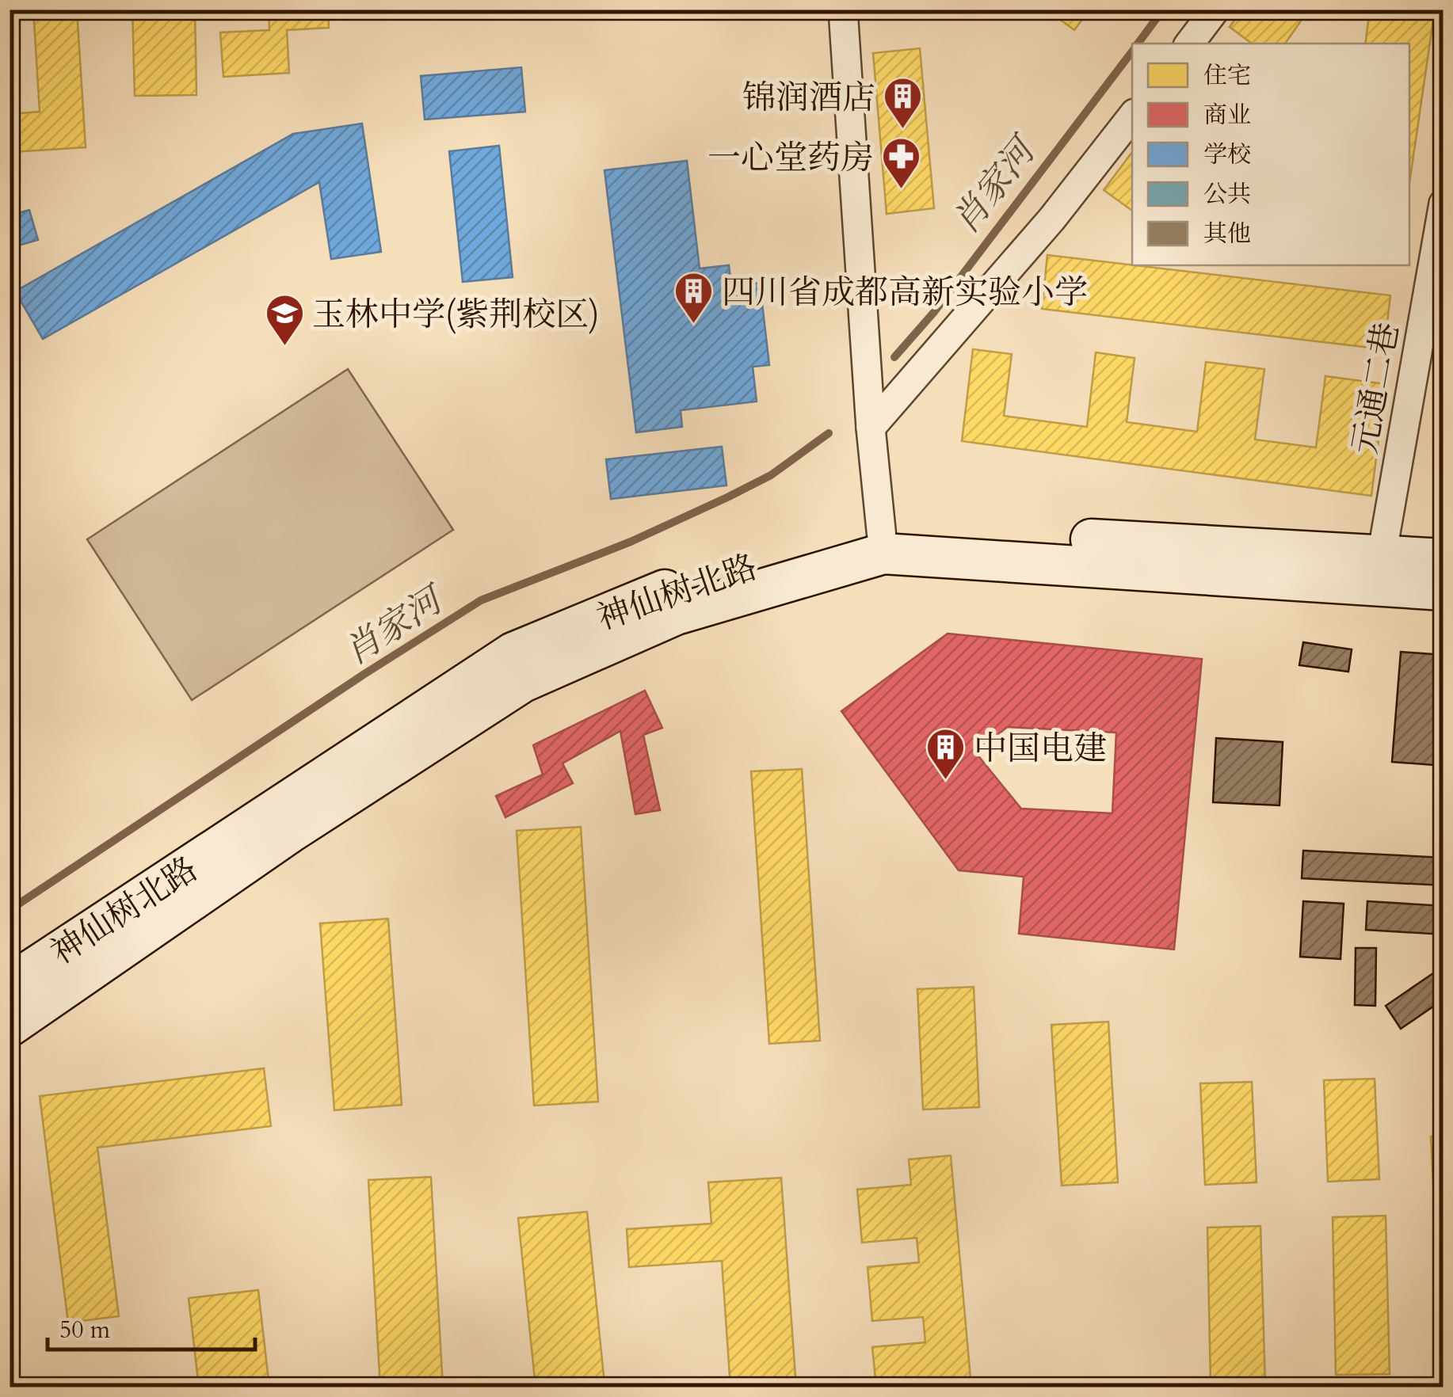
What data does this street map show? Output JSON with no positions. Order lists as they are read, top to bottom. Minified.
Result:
{"streets":{"main road":["神仙树北路"],"street":["元通二巷"]},"crossings":[["元通二巷","神仙树北路"]],"water":["肖家河"],"places":{"building":["锦润酒店","四川省成都高新实验小学","中国电建"],"pharmacy":["一心堂药房"],"school or university":["玉林中学(紫荆校区)"]},"legend":["住宅","商业","学校","公共","其他"],"scale_bar":"50 m"}
